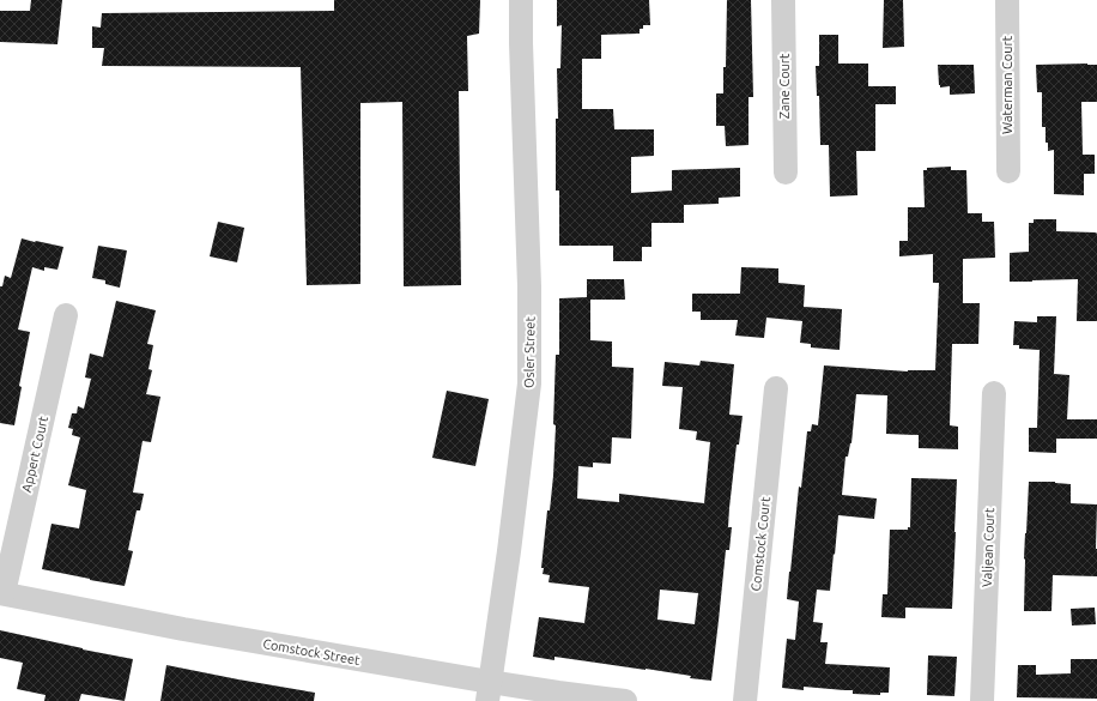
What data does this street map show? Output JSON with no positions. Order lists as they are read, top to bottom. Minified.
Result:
{"streets":{"street":["Waterman Court","Zane Court","Osler Street","Appert Court","Comstock Court","Valjean Court","Comstock Street"]},"crossings":[["Osler Street","Comstock Street"],["Appert Court","Comstock Street"]]}
